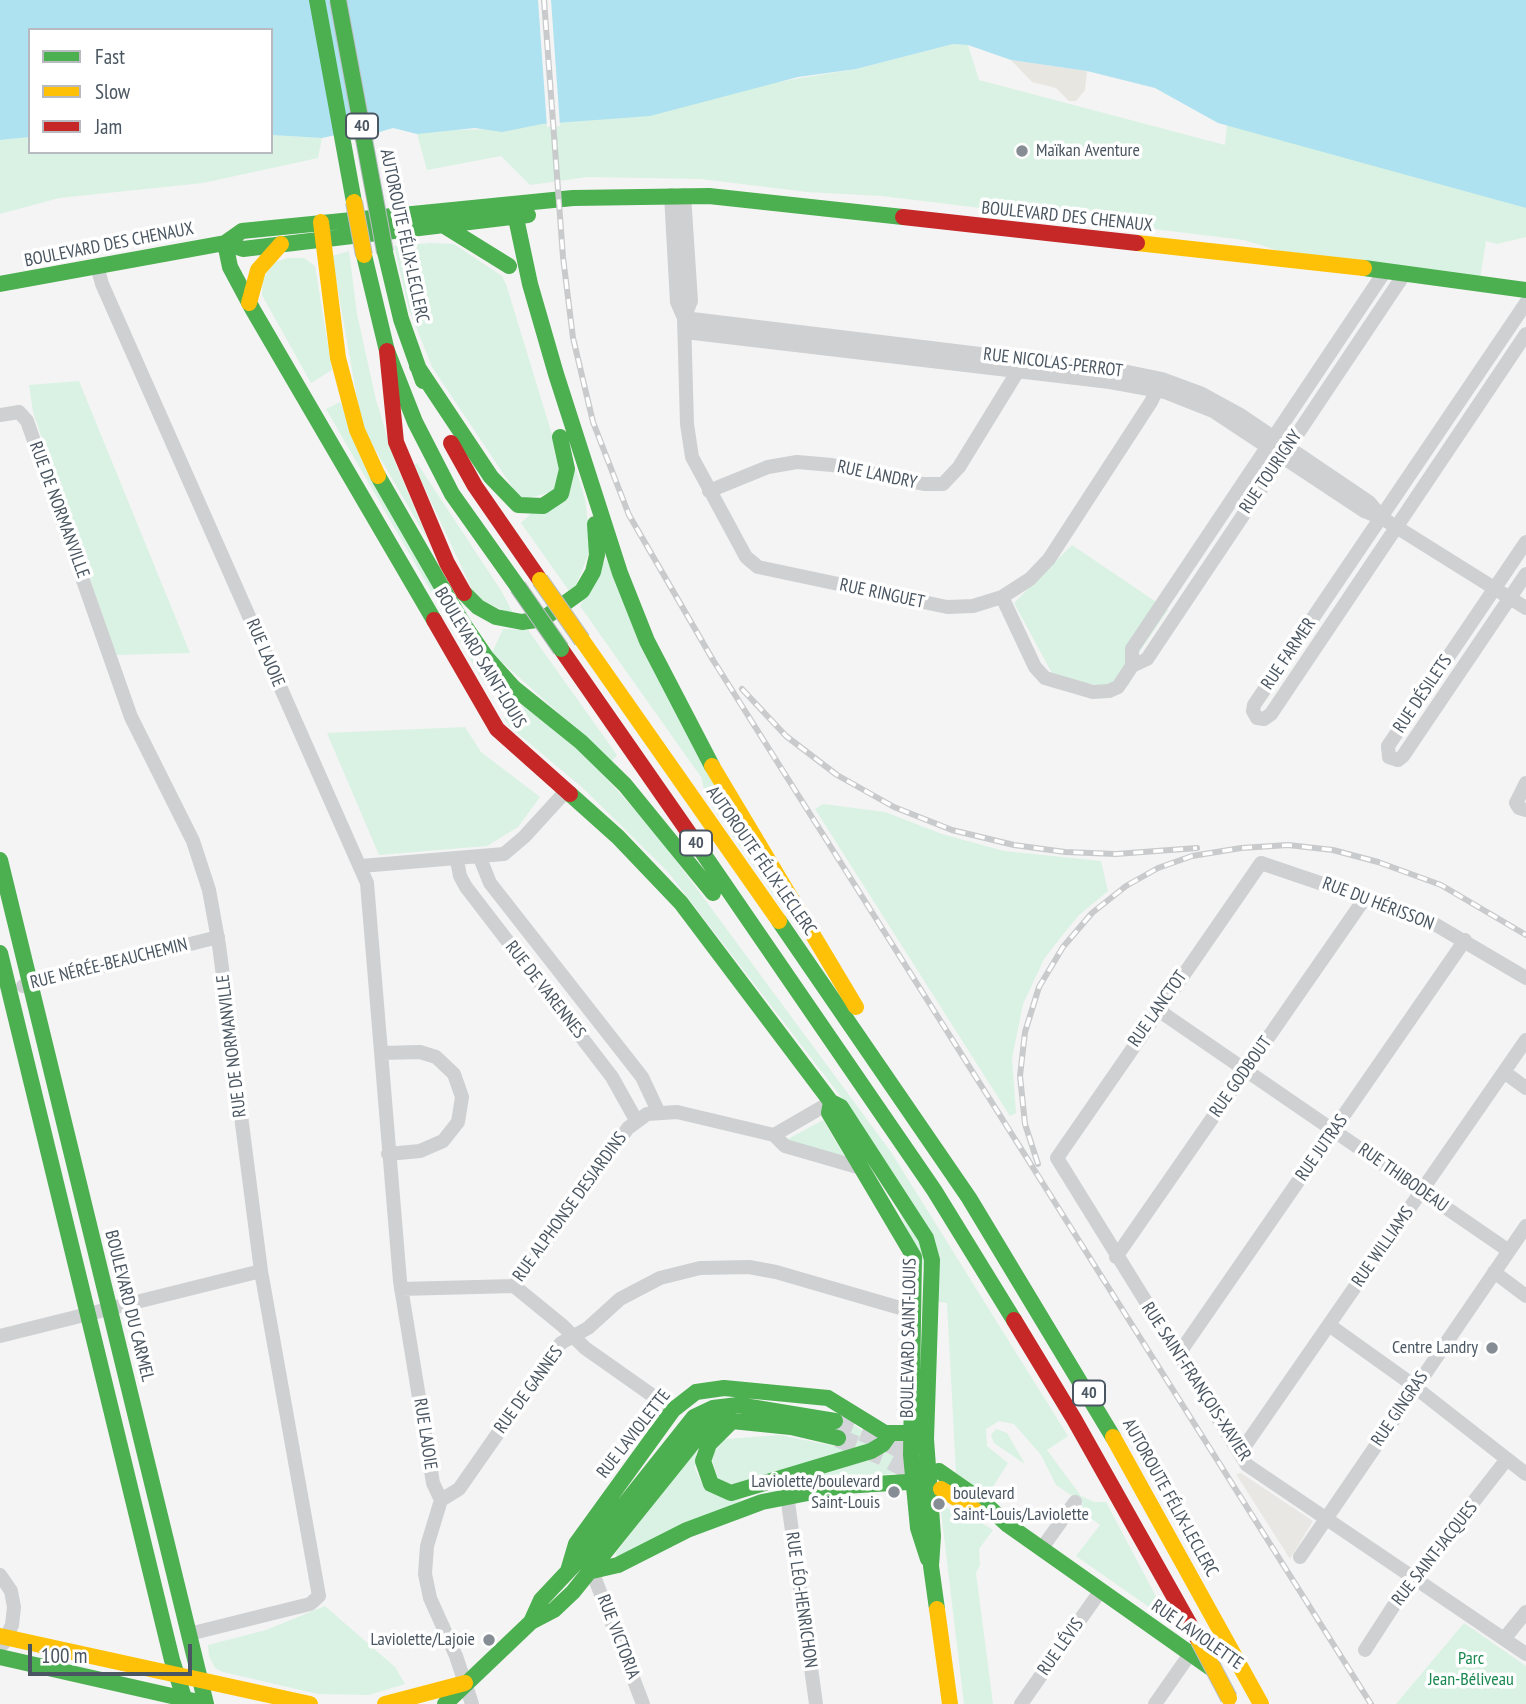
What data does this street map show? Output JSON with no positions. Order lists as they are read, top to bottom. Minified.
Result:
{"streets":{"main road":["40","BOULEVARD DES CHENAUX","AUTOROUTE FÉLIX-LECLERC","BOULEVARD SAINT-LOUIS","BOULEVARD DU CARMEL","RUE LAVIOLETTE"],"street":["RUE NICOLAS-PERROT","RUE TOURIGNY","RUE LANDRY","RUE DE NORMANVILLE","RUE RINGUET","RUE LAJOIE","RUE FARMER","RUE DÉSILETS","RUE DU HÉRISSON","RUE NÉRÉE-BEAUCHEMIN","RUE DE VARENNES","RUE LANCTOT","RUE GODBOUT","RUE JUTRAS","RUE THIBODEAU","RUE ALPHONSE DESJARDINS","RUE WILLIAMS","RUE SAINT-FRANÇOIS-XAVIER","RUE DE GANNES","RUE GINGRAS","RUE SAINT-JACQUES","RUE LÉO-HENRICHON","RUE VICTORIA","RUE LÉVIS"]},"crossings":[["40","RUE LAVIOLETTE"],["BOULEVARD DES CHENAUX","RUE TOURIGNY"],["BOULEVARD DES CHENAUX","RUE RINGUET"],["BOULEVARD DES CHENAUX","RUE LAJOIE"],["BOULEVARD DES CHENAUX","BOULEVARD SAINT-LOUIS"],["AUTOROUTE FÉLIX-LECLERC","RUE LAVIOLETTE"],["RUE NICOLAS-PERROT","RUE TOURIGNY"],["RUE NICOLAS-PERROT","RUE LANDRY"],["RUE NICOLAS-PERROT","RUE RINGUET"],["RUE NICOLAS-PERROT","RUE FARMER"],["RUE NICOLAS-PERROT","RUE DÉSILETS"],["RUE TOURIGNY","RUE RINGUET"],["RUE LANDRY","RUE RINGUET"],["RUE DE NORMANVILLE","RUE NÉRÉE-BEAUCHEMIN"],["RUE DE NORMANVILLE","BOULEVARD DU CARMEL"],["RUE LAJOIE","RUE ALPHONSE DESJARDINS"],["RUE LAJOIE","RUE DE GANNES"],["BOULEVARD SAINT-LOUIS","RUE DE GANNES"],["BOULEVARD SAINT-LOUIS","RUE LAVIOLETTE"],["RUE DU HÉRISSON","RUE LANCTOT"],["RUE DU HÉRISSON","RUE GODBOUT"],["RUE DU HÉRISSON","RUE JUTRAS"],["RUE NÉRÉE-BEAUCHEMIN","BOULEVARD DU CARMEL"],["RUE DE VARENNES","RUE ALPHONSE DESJARDINS"],["RUE LANCTOT","RUE THIBODEAU"],["RUE LANCTOT","RUE SAINT-FRANÇOIS-XAVIER"],["RUE GODBOUT","RUE THIBODEAU"],["RUE GODBOUT","RUE SAINT-FRANÇOIS-XAVIER"],["RUE JUTRAS","RUE THIBODEAU"],["RUE JUTRAS","RUE SAINT-FRANÇOIS-XAVIER"],["RUE THIBODEAU","RUE WILLIAMS"],["RUE THIBODEAU","RUE GINGRAS"],["RUE WILLIAMS","RUE SAINT-FRANÇOIS-XAVIER"],["RUE SAINT-FRANÇOIS-XAVIER","RUE GINGRAS"],["RUE SAINT-FRANÇOIS-XAVIER","RUE SAINT-JACQUES"],["RUE LAVIOLETTE","RUE LÉO-HENRICHON"],["RUE LAVIOLETTE","RUE VICTORIA"],["RUE LAVIOLETTE","RUE LÉVIS"]],"parks":["Parc Jean-Béliveau"],"places":["Maïkan Aventure","Centre Landry","Laviolette/boulevard Saint-Louis","boulevard Saint-Louis/Laviolette","Laviolette/Lajoie"],"legend":["Fast","Slow","Jam"],"scale_bar":"100 m"}
